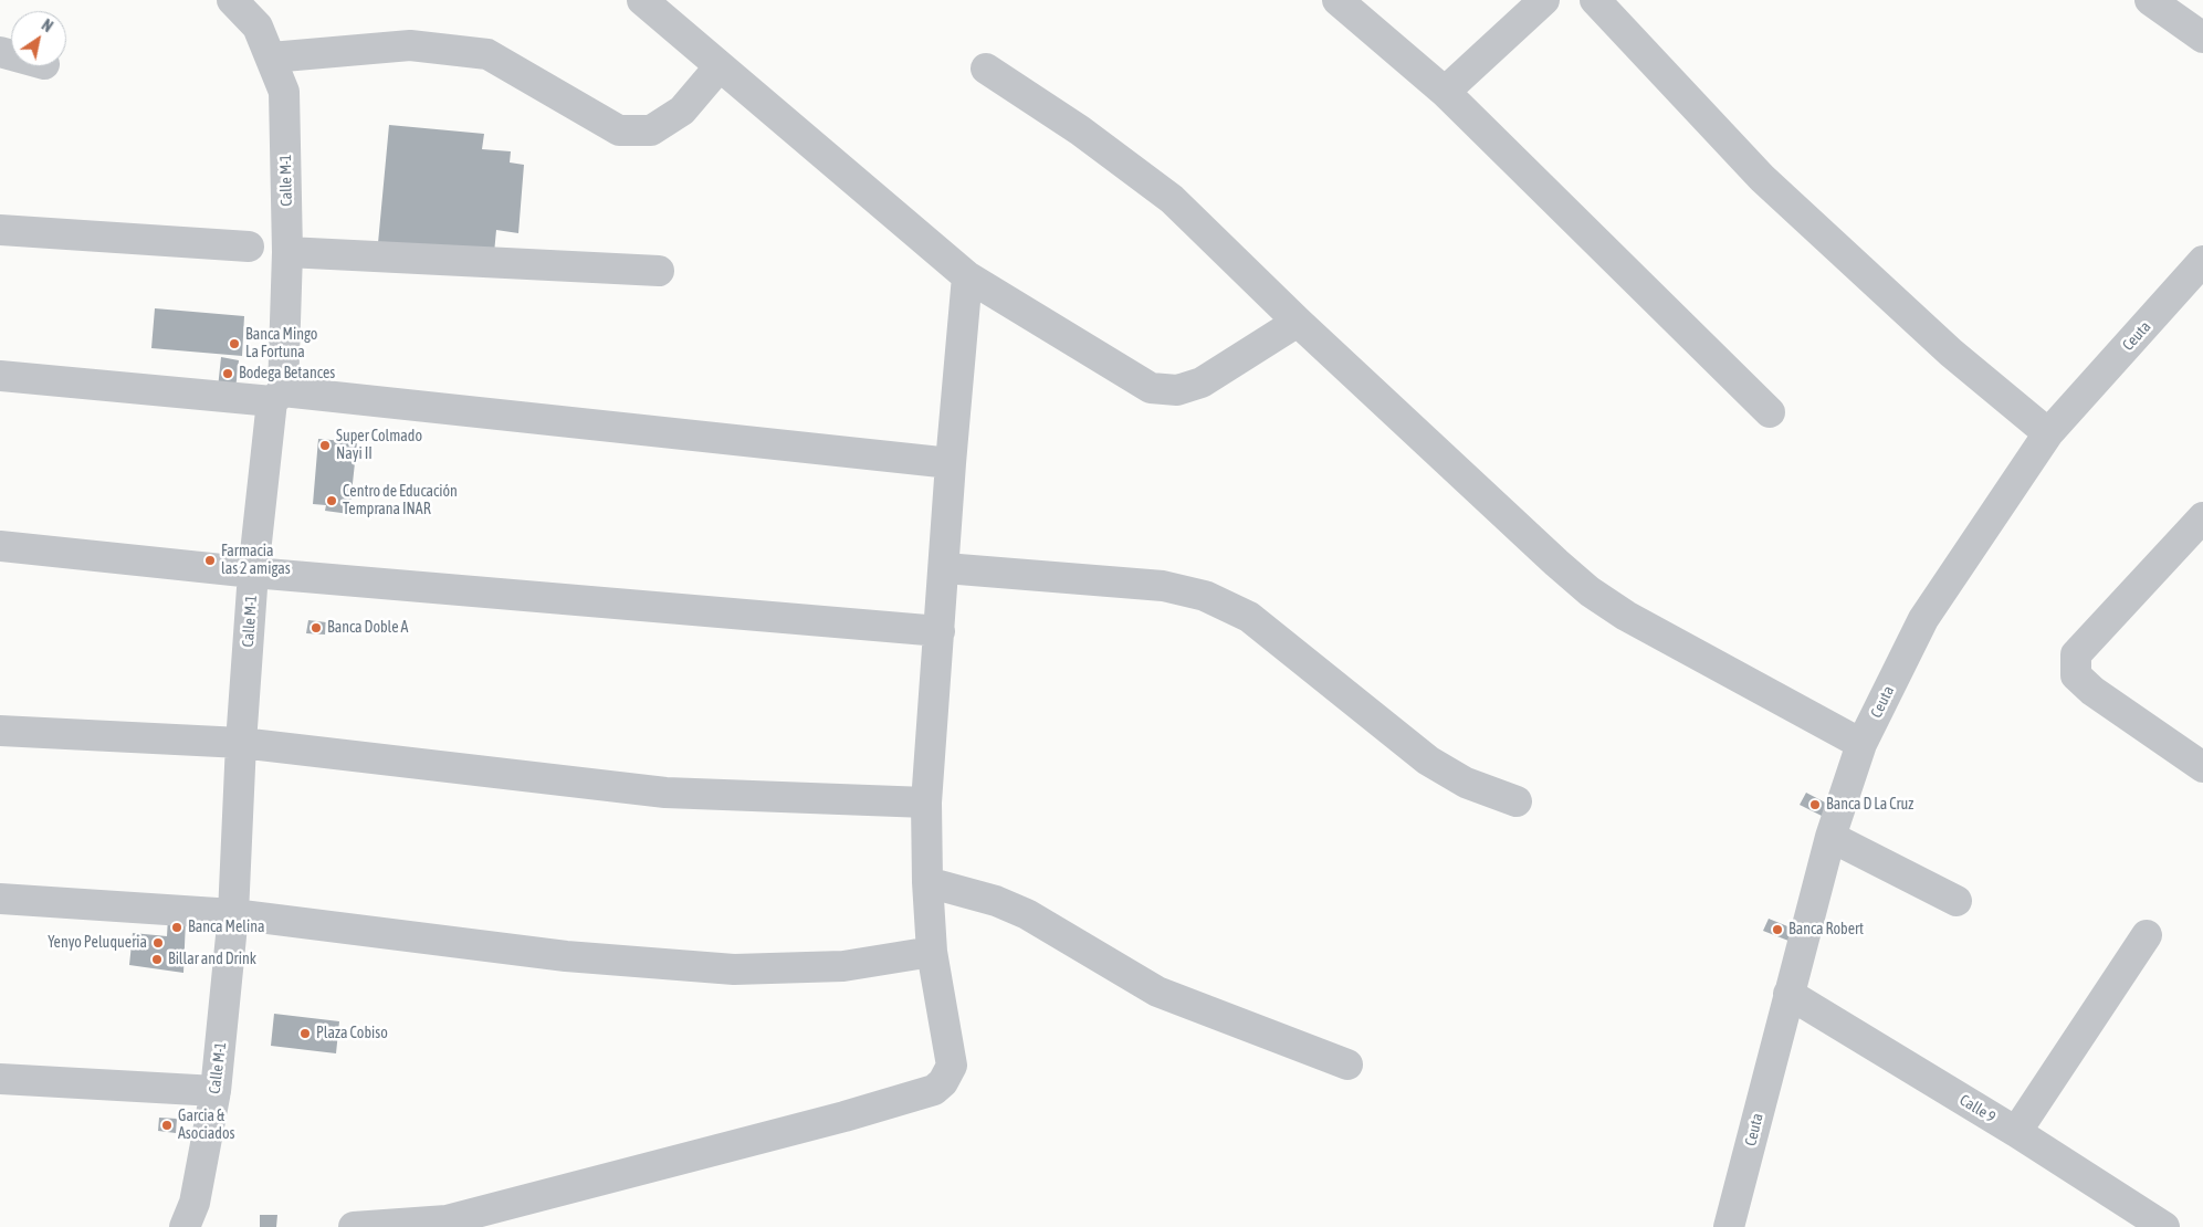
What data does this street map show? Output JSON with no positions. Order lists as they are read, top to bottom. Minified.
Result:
{"streets":{"street":["Calle M-1","Ceuta","Calle 9"]},"crossings":[["Ceuta","Calle 9"]],"places":["Banca Mingo La Fortuna","Bodega Betances","Super Colmado Nayi II","Centro de Educación Temprana INAR","Farmacia las 2 amigas","Banca Doble A","Banca D La Cruz","Banca Melina","Banca Robert","Yenyo Peluqueria","Billar and Drink","Plaza Cobiso","Garcia & Asociados"],"north":"top right"}
